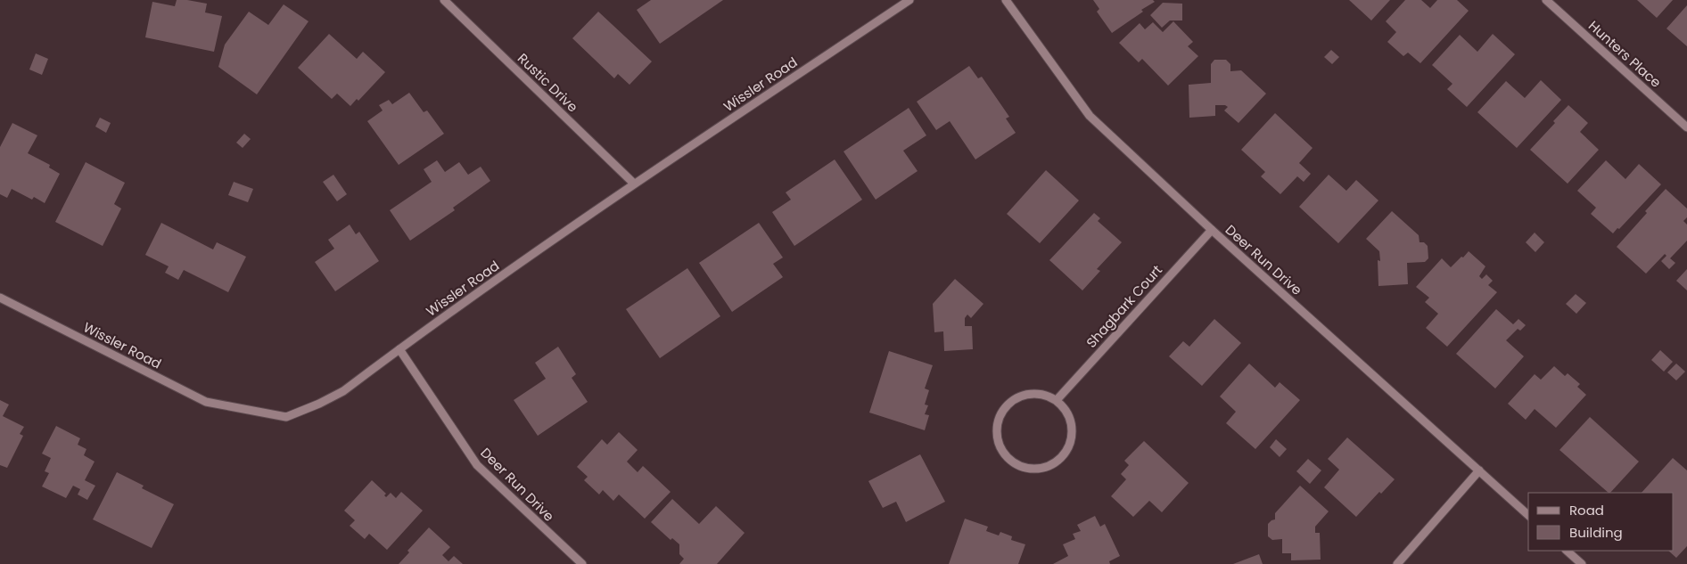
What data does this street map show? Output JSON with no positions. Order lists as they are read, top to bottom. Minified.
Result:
{"streets":{"street":["Hunters Place","Rustic Drive","Wissler Road","Deer Run Drive","Shagbark Court"]},"crossings":[["Rustic Drive","Wissler Road"],["Wissler Road","Deer Run Drive"],["Deer Run Drive","Shagbark Court"]],"legend":["Road","Building"]}
